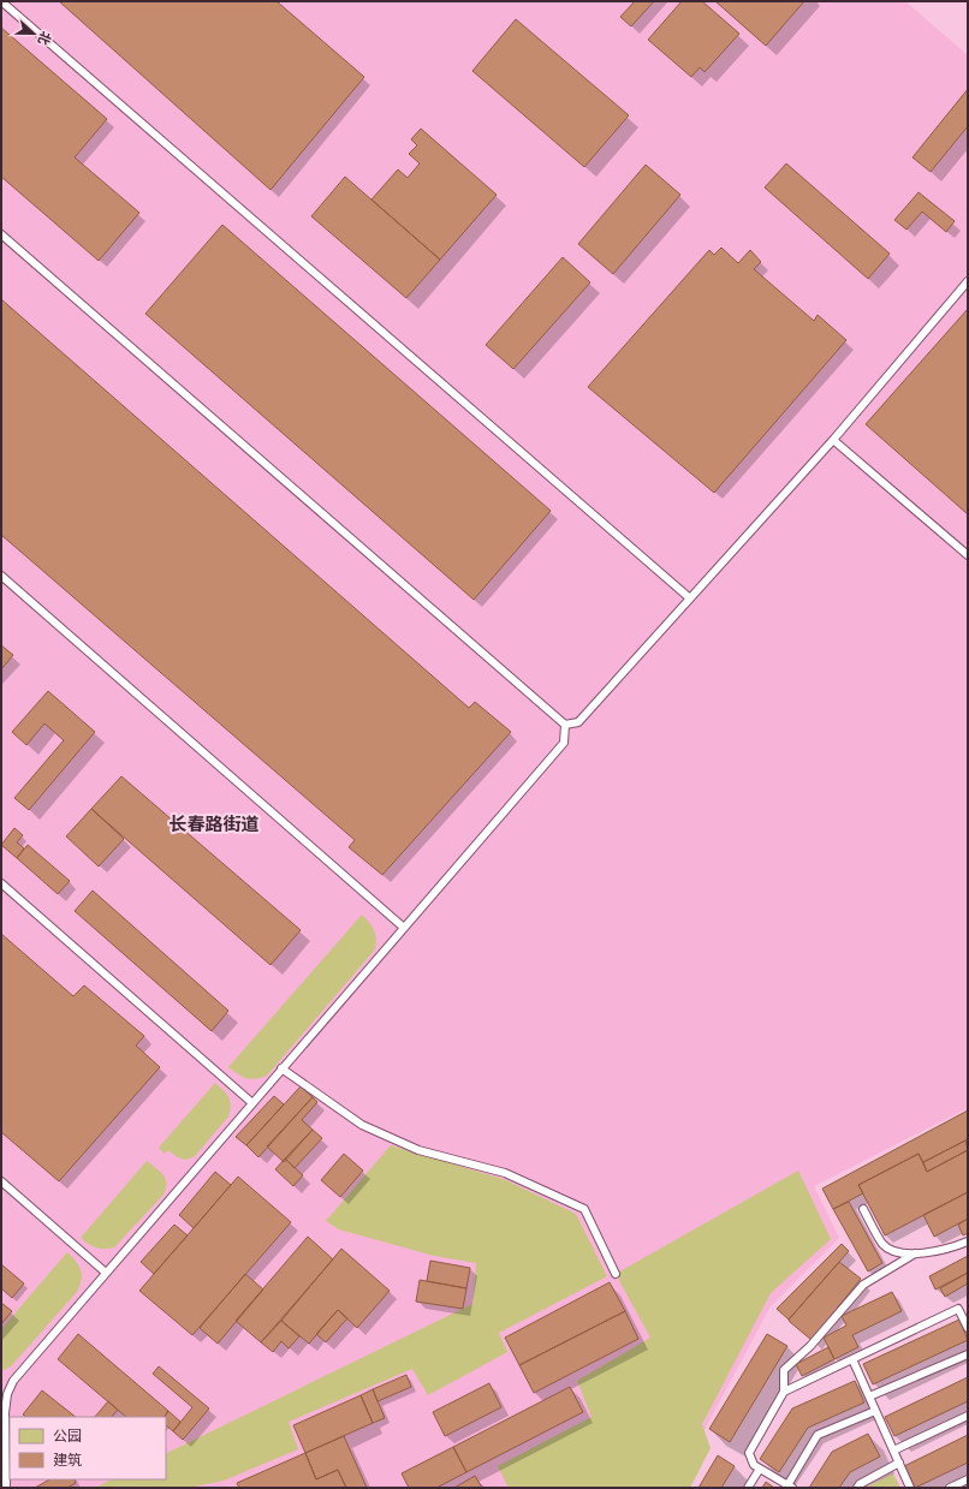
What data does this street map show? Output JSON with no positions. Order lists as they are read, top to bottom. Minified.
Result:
{"districts":["长春路街道"],"legend":["公园","建筑"],"north":"right"}
